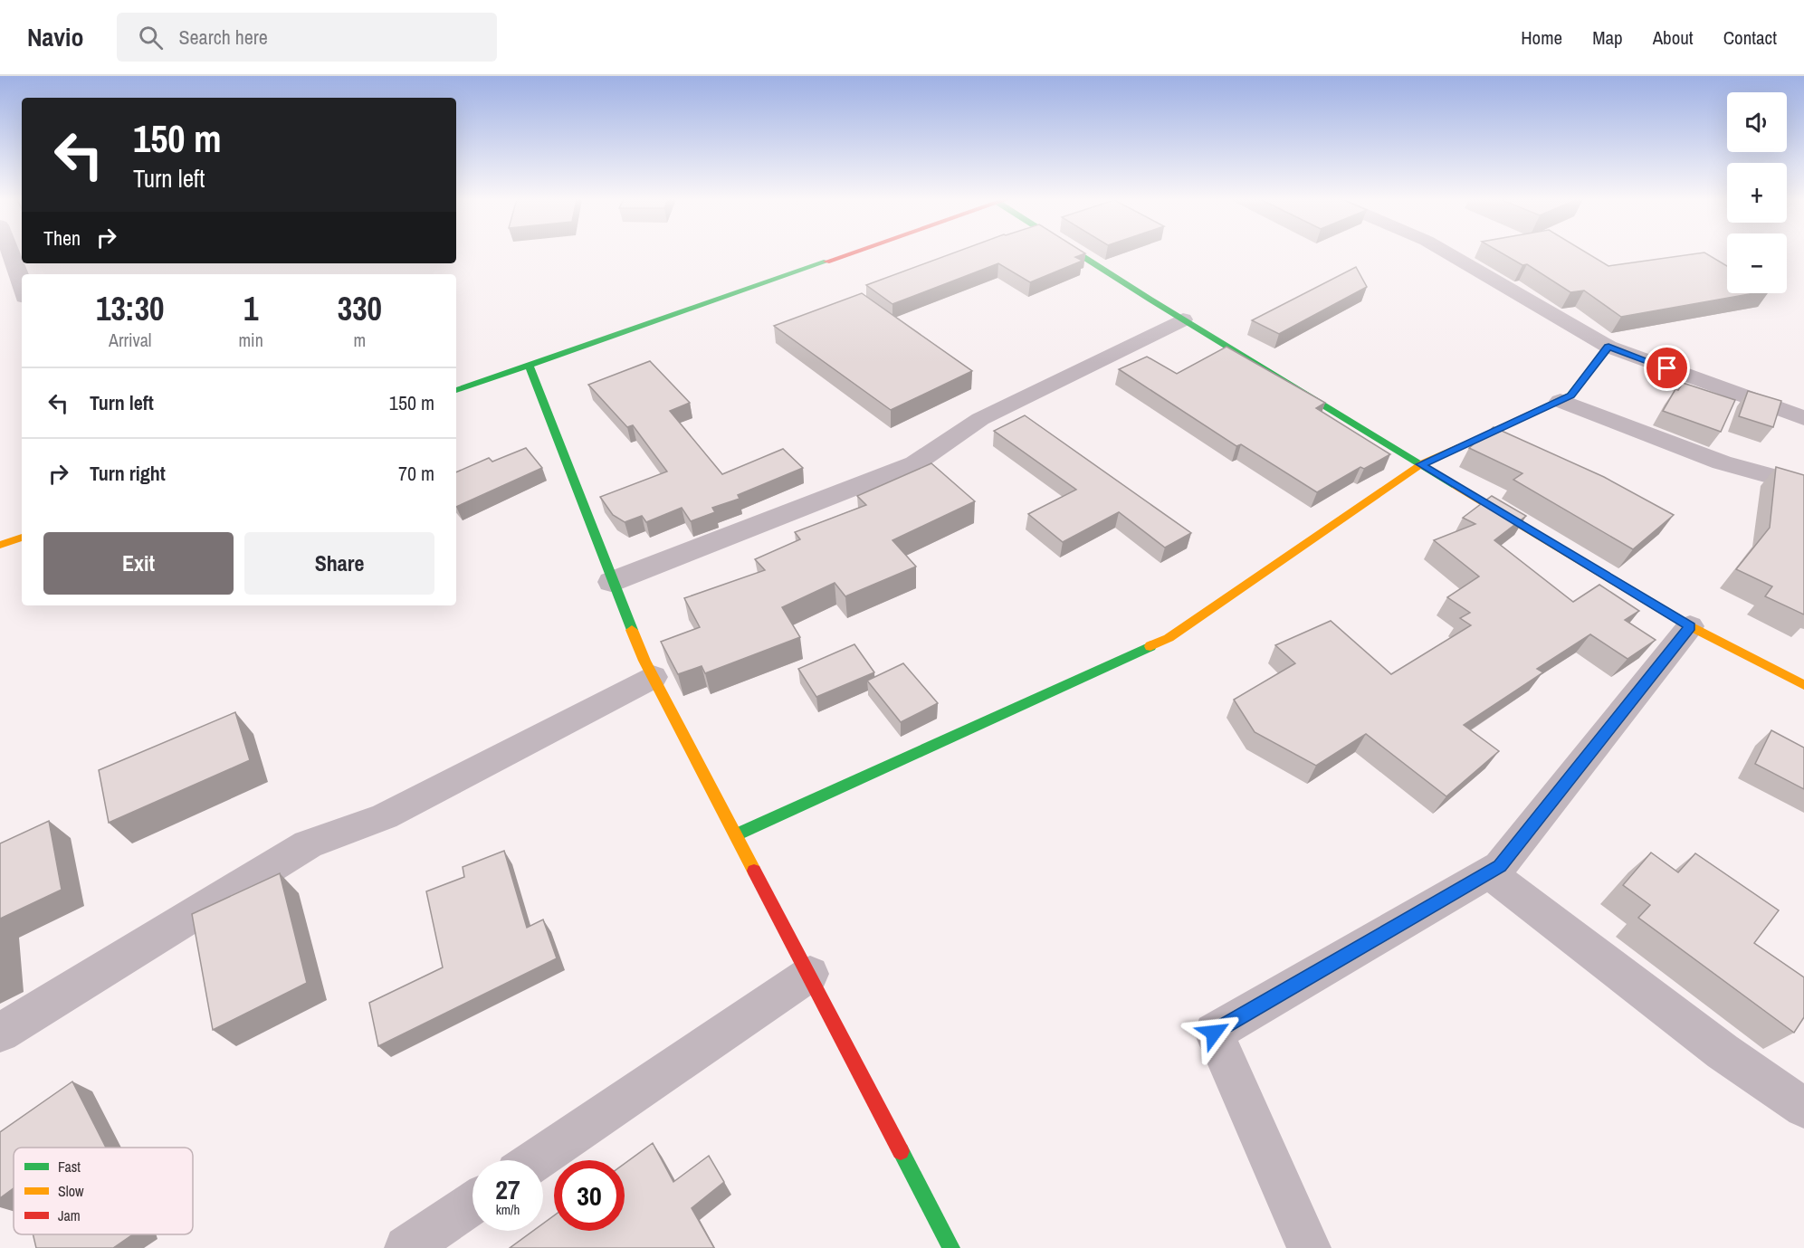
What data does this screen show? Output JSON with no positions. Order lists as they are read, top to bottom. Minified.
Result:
{"legend":["Fast","Slow","Jam"],"page":{"header":"Navio","search":"Search here","nav":["Home","Map","About","Contact"],"map_buttons":["+","−"],"turn":["150 m","Turn left"],"then":"Then","eta":["13:30","Arrival","1","min","330","m"],"list":[{"name":"Turn left","value":"150 m"},{"name":"Turn right","value":"70 m"}],"buttons":["Exit","Share"],"speed":"27 km/h","limit":"30"}}
